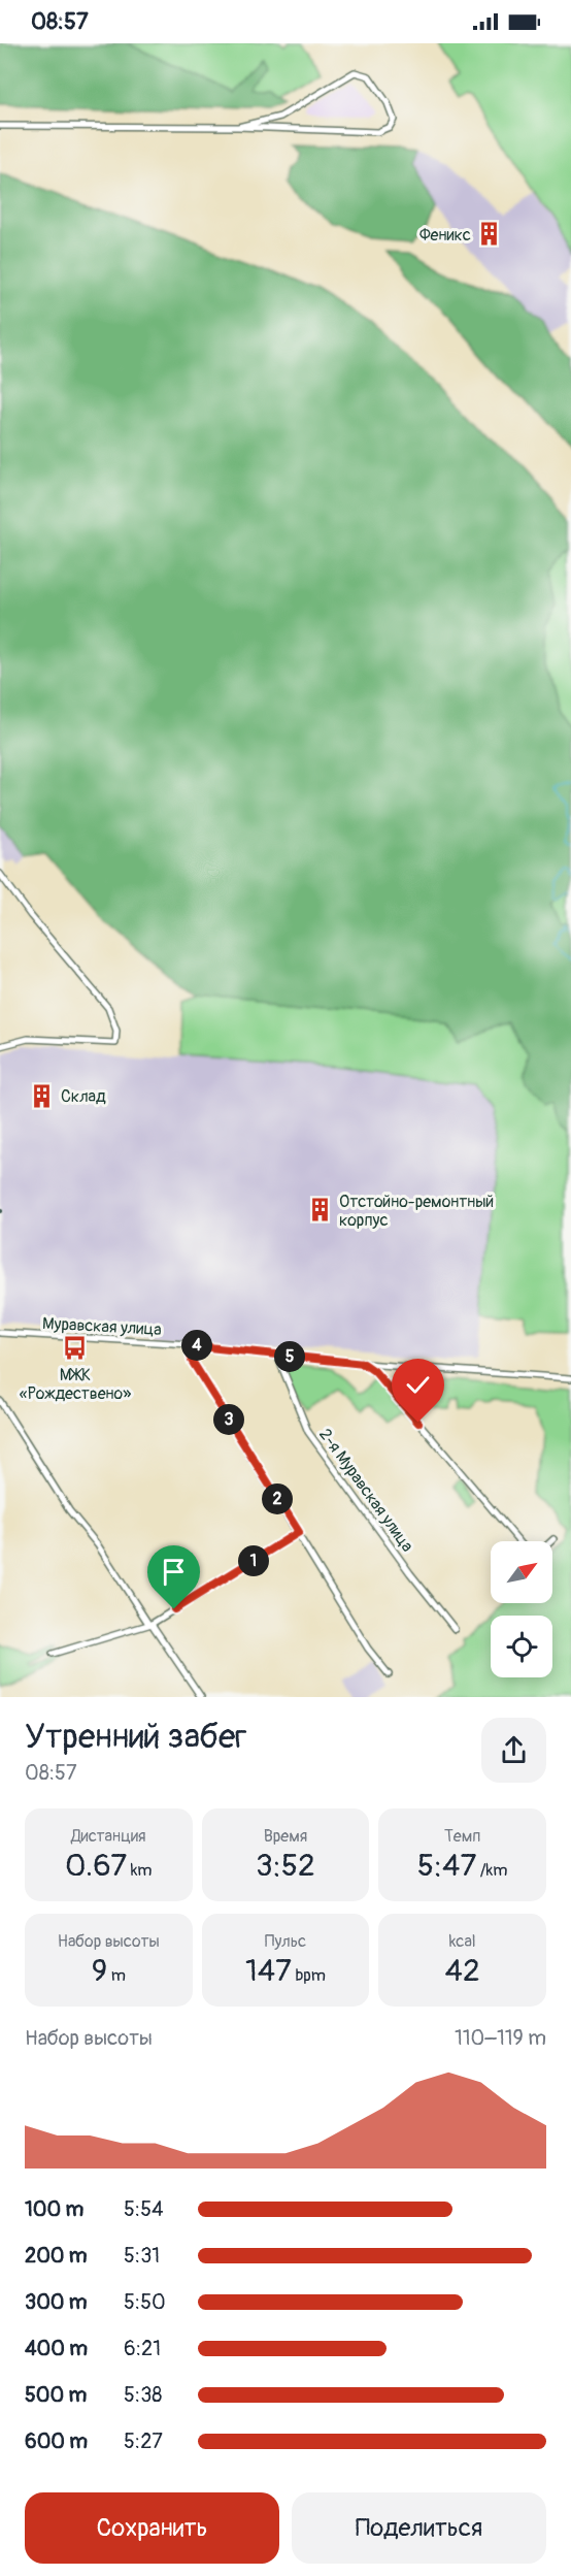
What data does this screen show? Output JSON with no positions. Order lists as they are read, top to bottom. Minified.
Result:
{"streets":{"street":["Муравская улица","2-я Муравская улица"]},"crossings":[["Муравская улица","2-я Муравская улица"]],"places":{"building":["Феникс","Склад","Отстойно-ремонтный корпус"],"bus stop":["МЖК «Рождествено»"]},"north":"top right","page":{"status":"08:57","pins":["4","5","3","2","1"],"heading":["Утренний забег","08:57"],"stats":[["Дистанция","0.67 km"],["Время","3:52"],["Темп","5:47 /km"],["Набор высоты","9 m"],["Пульс","147 bpm"],["kcal","42"]],"chart":["Набор высоты","110–119 m"],"list":[{"name":"100 m","note":"5:54"},{"name":"200 m","note":"5:31"},{"name":"300 m","note":"5:50"},{"name":"400 m","note":"6:21"},{"name":"500 m","note":"5:38"},{"name":"600 m","note":"5:27"}],"buttons":["Сохранить","Поделиться"]}}
